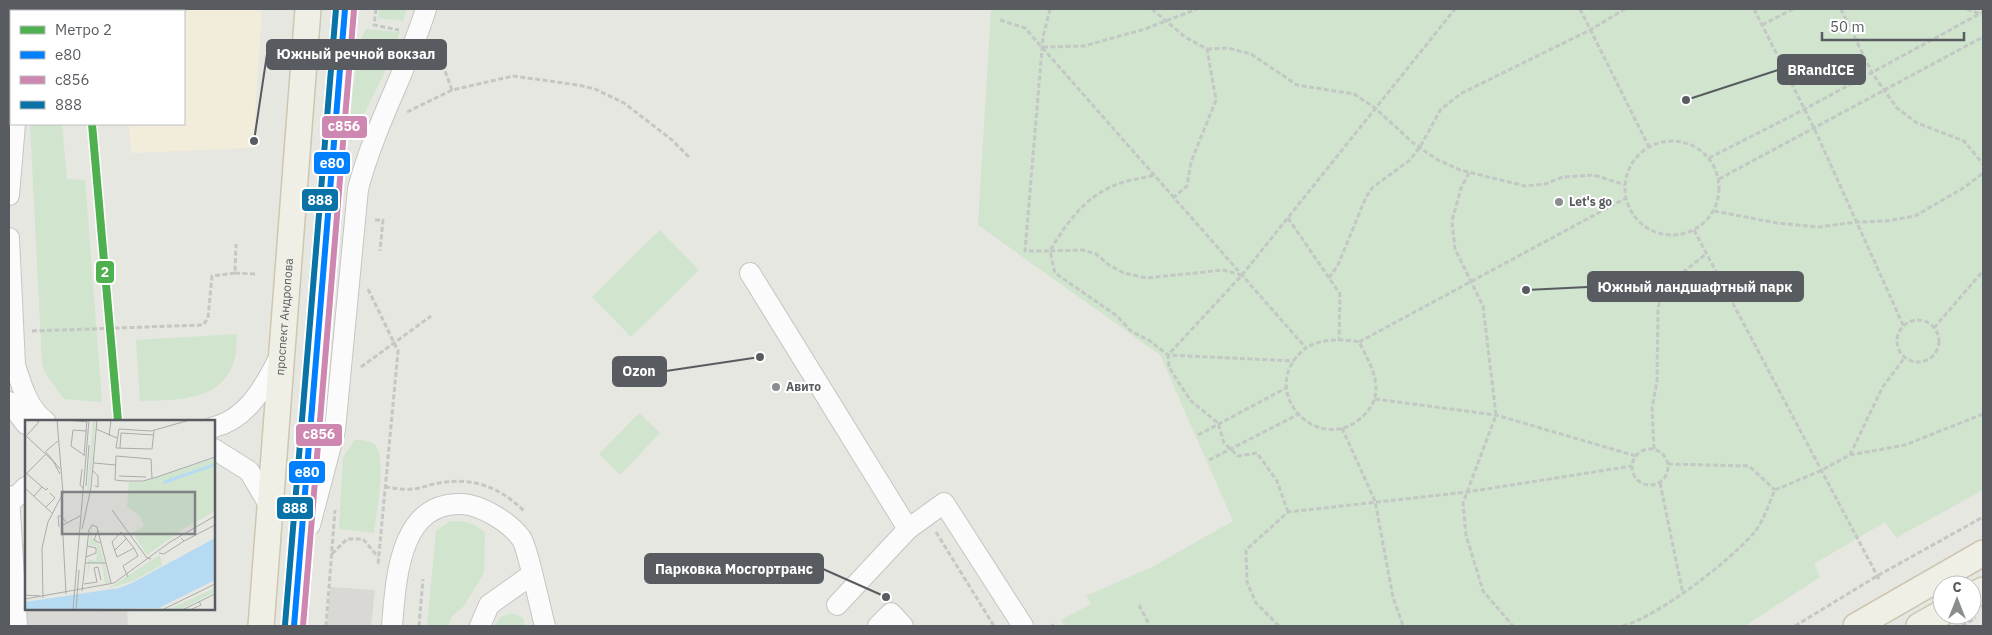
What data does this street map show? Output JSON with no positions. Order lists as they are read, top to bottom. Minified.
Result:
{"streets":{"main road":["проспект Андропова"]},"places":["BRandICE","Южный речной вокзал","Let's go","Южный ландшафтный парк","Ozon","Авито","Парковка Мосгортранс"],"lines":["transit line е80","transit line 888","transit line с856","metro line 2"],"legend":["Метро 2","е80","с856","888"],"scale_bar":"50 m","north":"top"}
